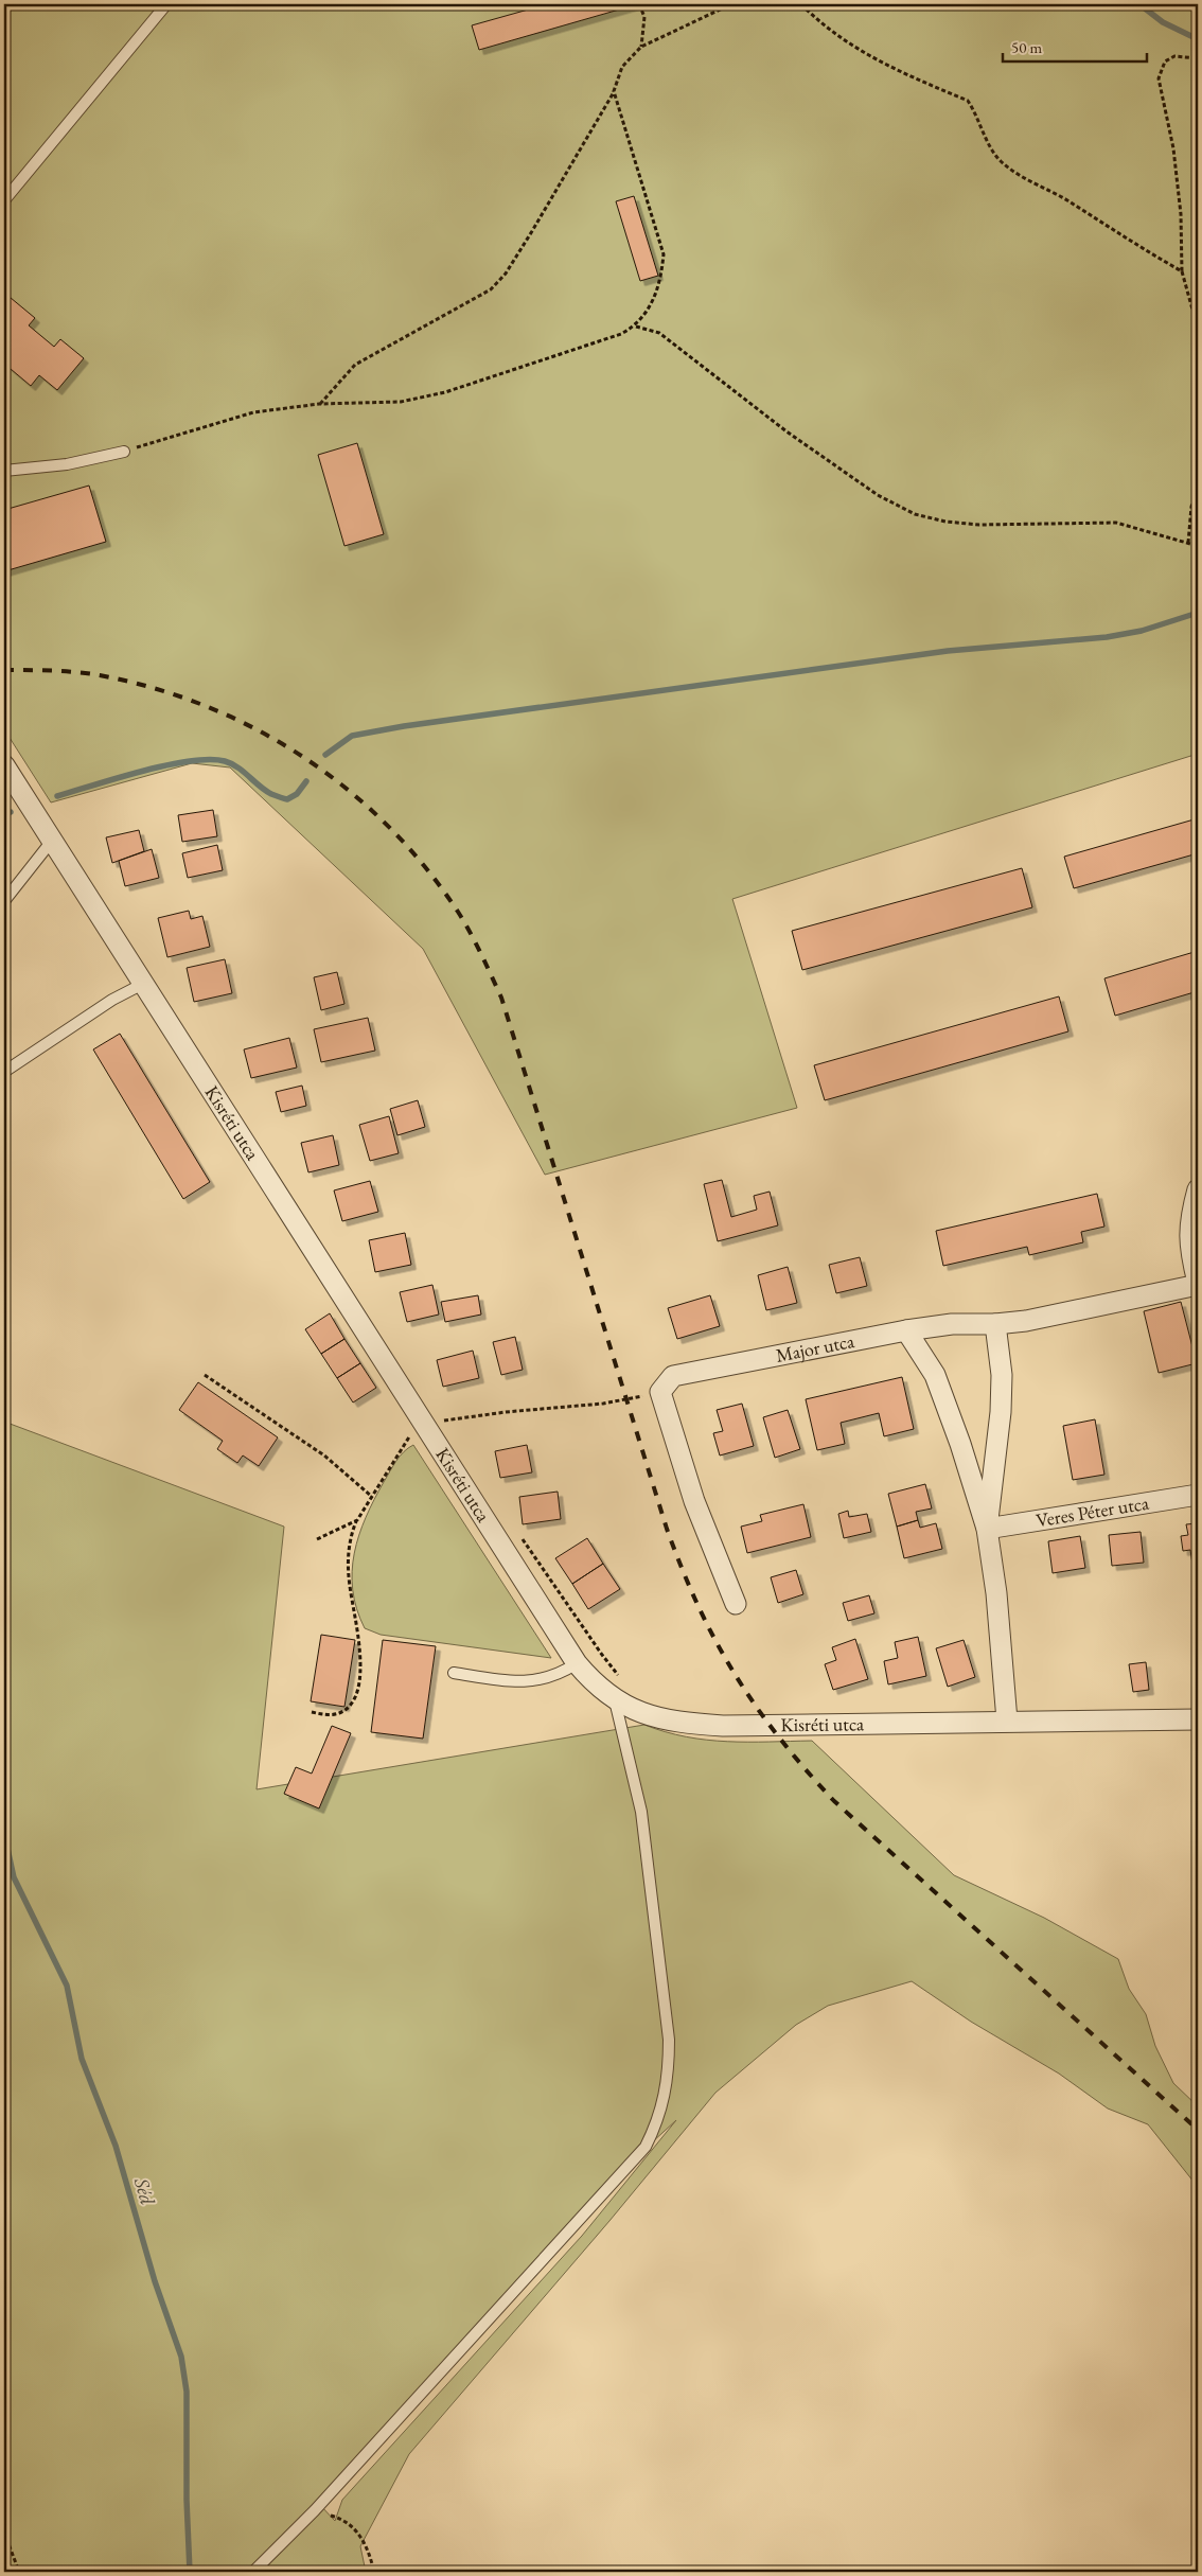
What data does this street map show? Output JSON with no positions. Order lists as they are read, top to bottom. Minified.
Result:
{"streets":{"street":["Kisréti utca","Major utca","Veres Péter utca"]},"water":["Séd"],"scale_bar":"50 m"}
